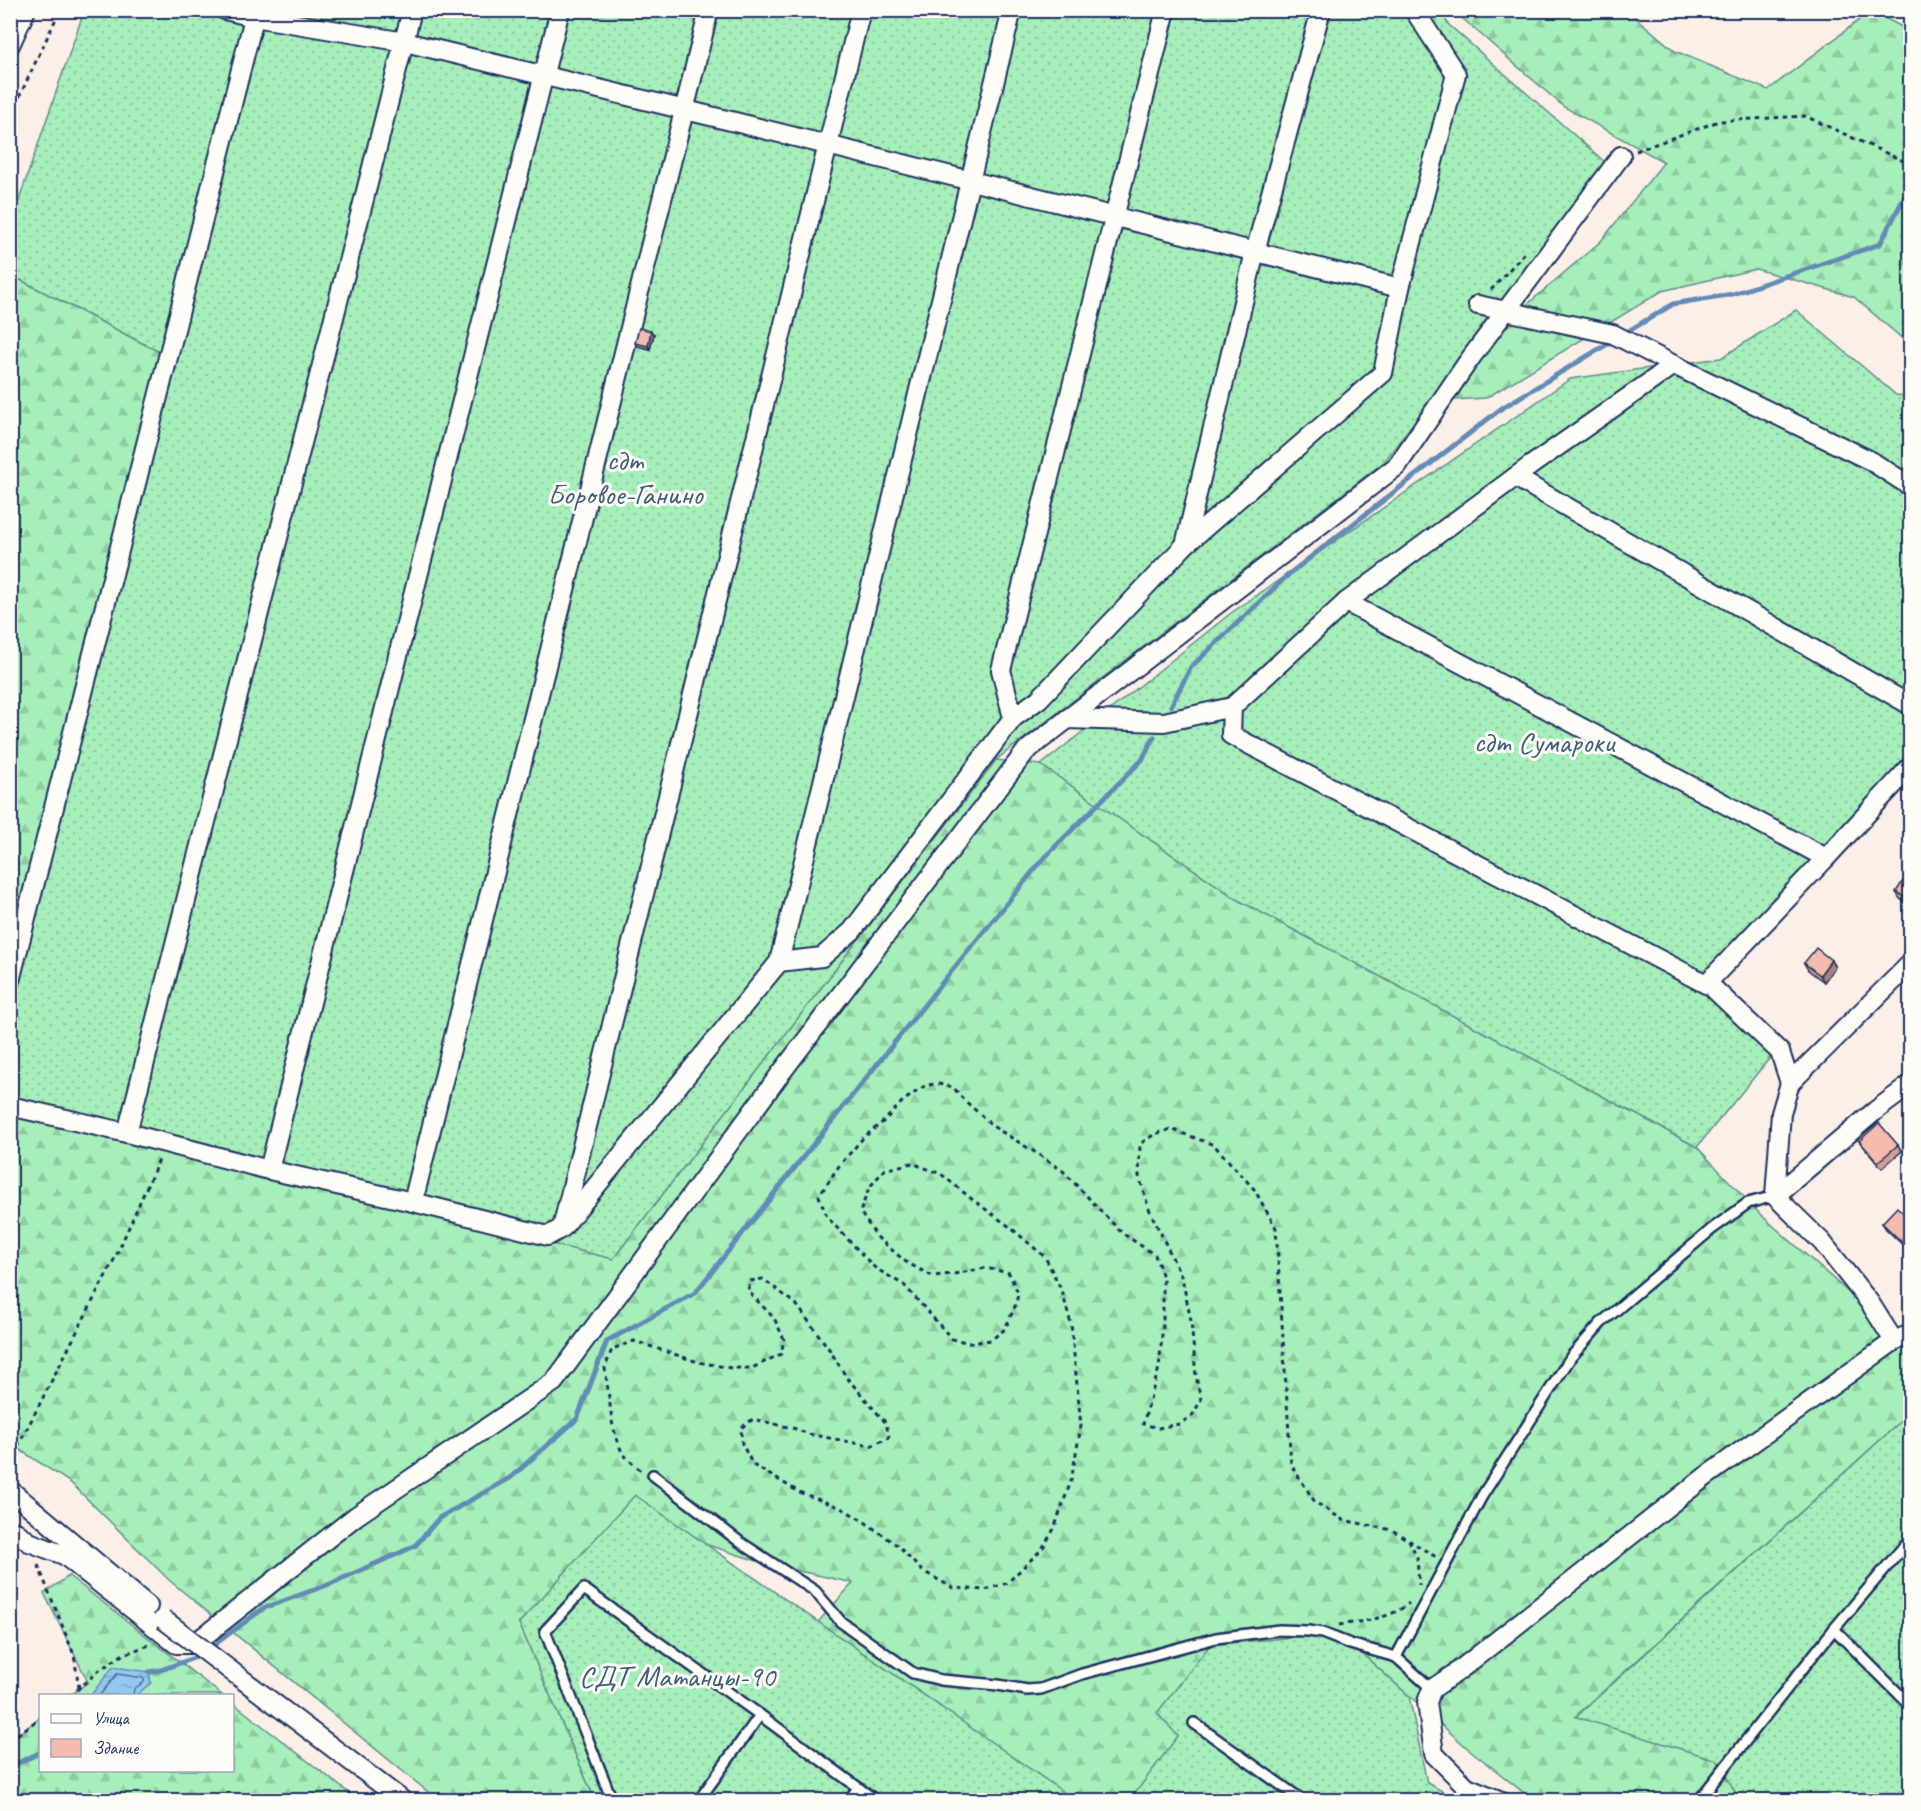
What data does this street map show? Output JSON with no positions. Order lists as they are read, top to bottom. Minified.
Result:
{"parks":["сдт Боровое-Ганино","сдт Сумароки","СДТ Матанцы-90"],"legend":["Улица","Здание"]}
